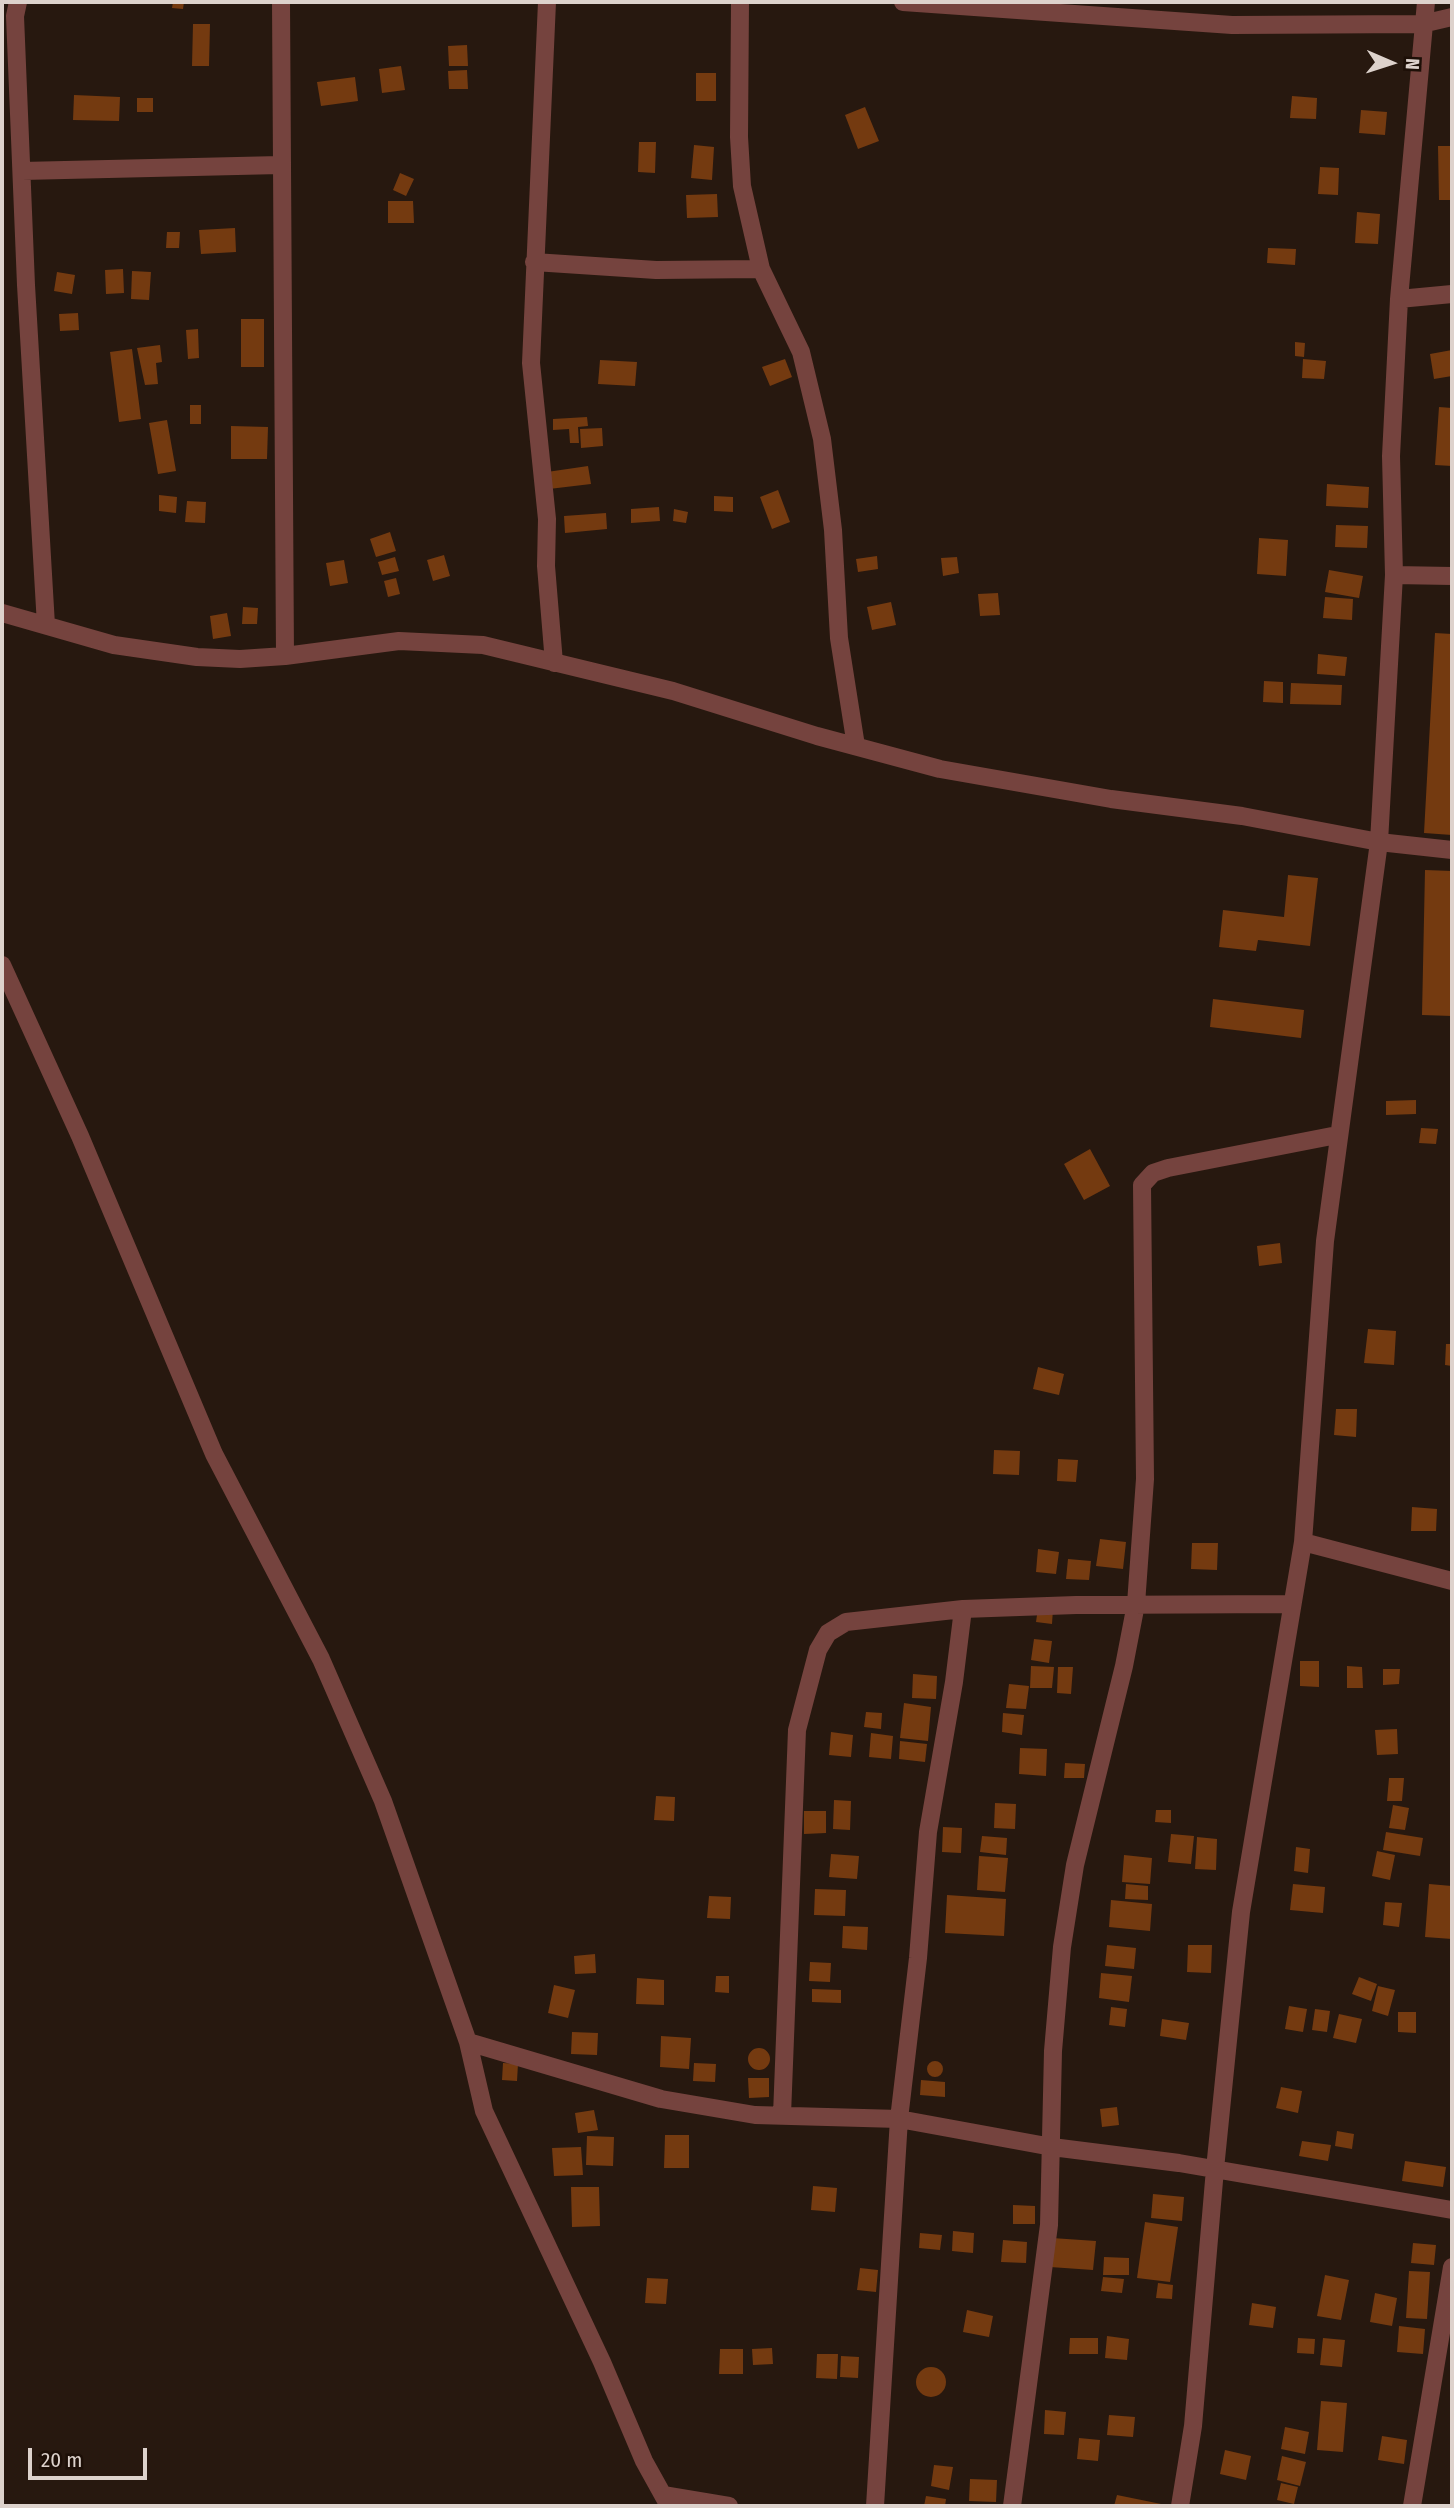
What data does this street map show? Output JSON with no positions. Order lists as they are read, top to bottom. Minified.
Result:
{"scale_bar":"20 m","north":"right"}
